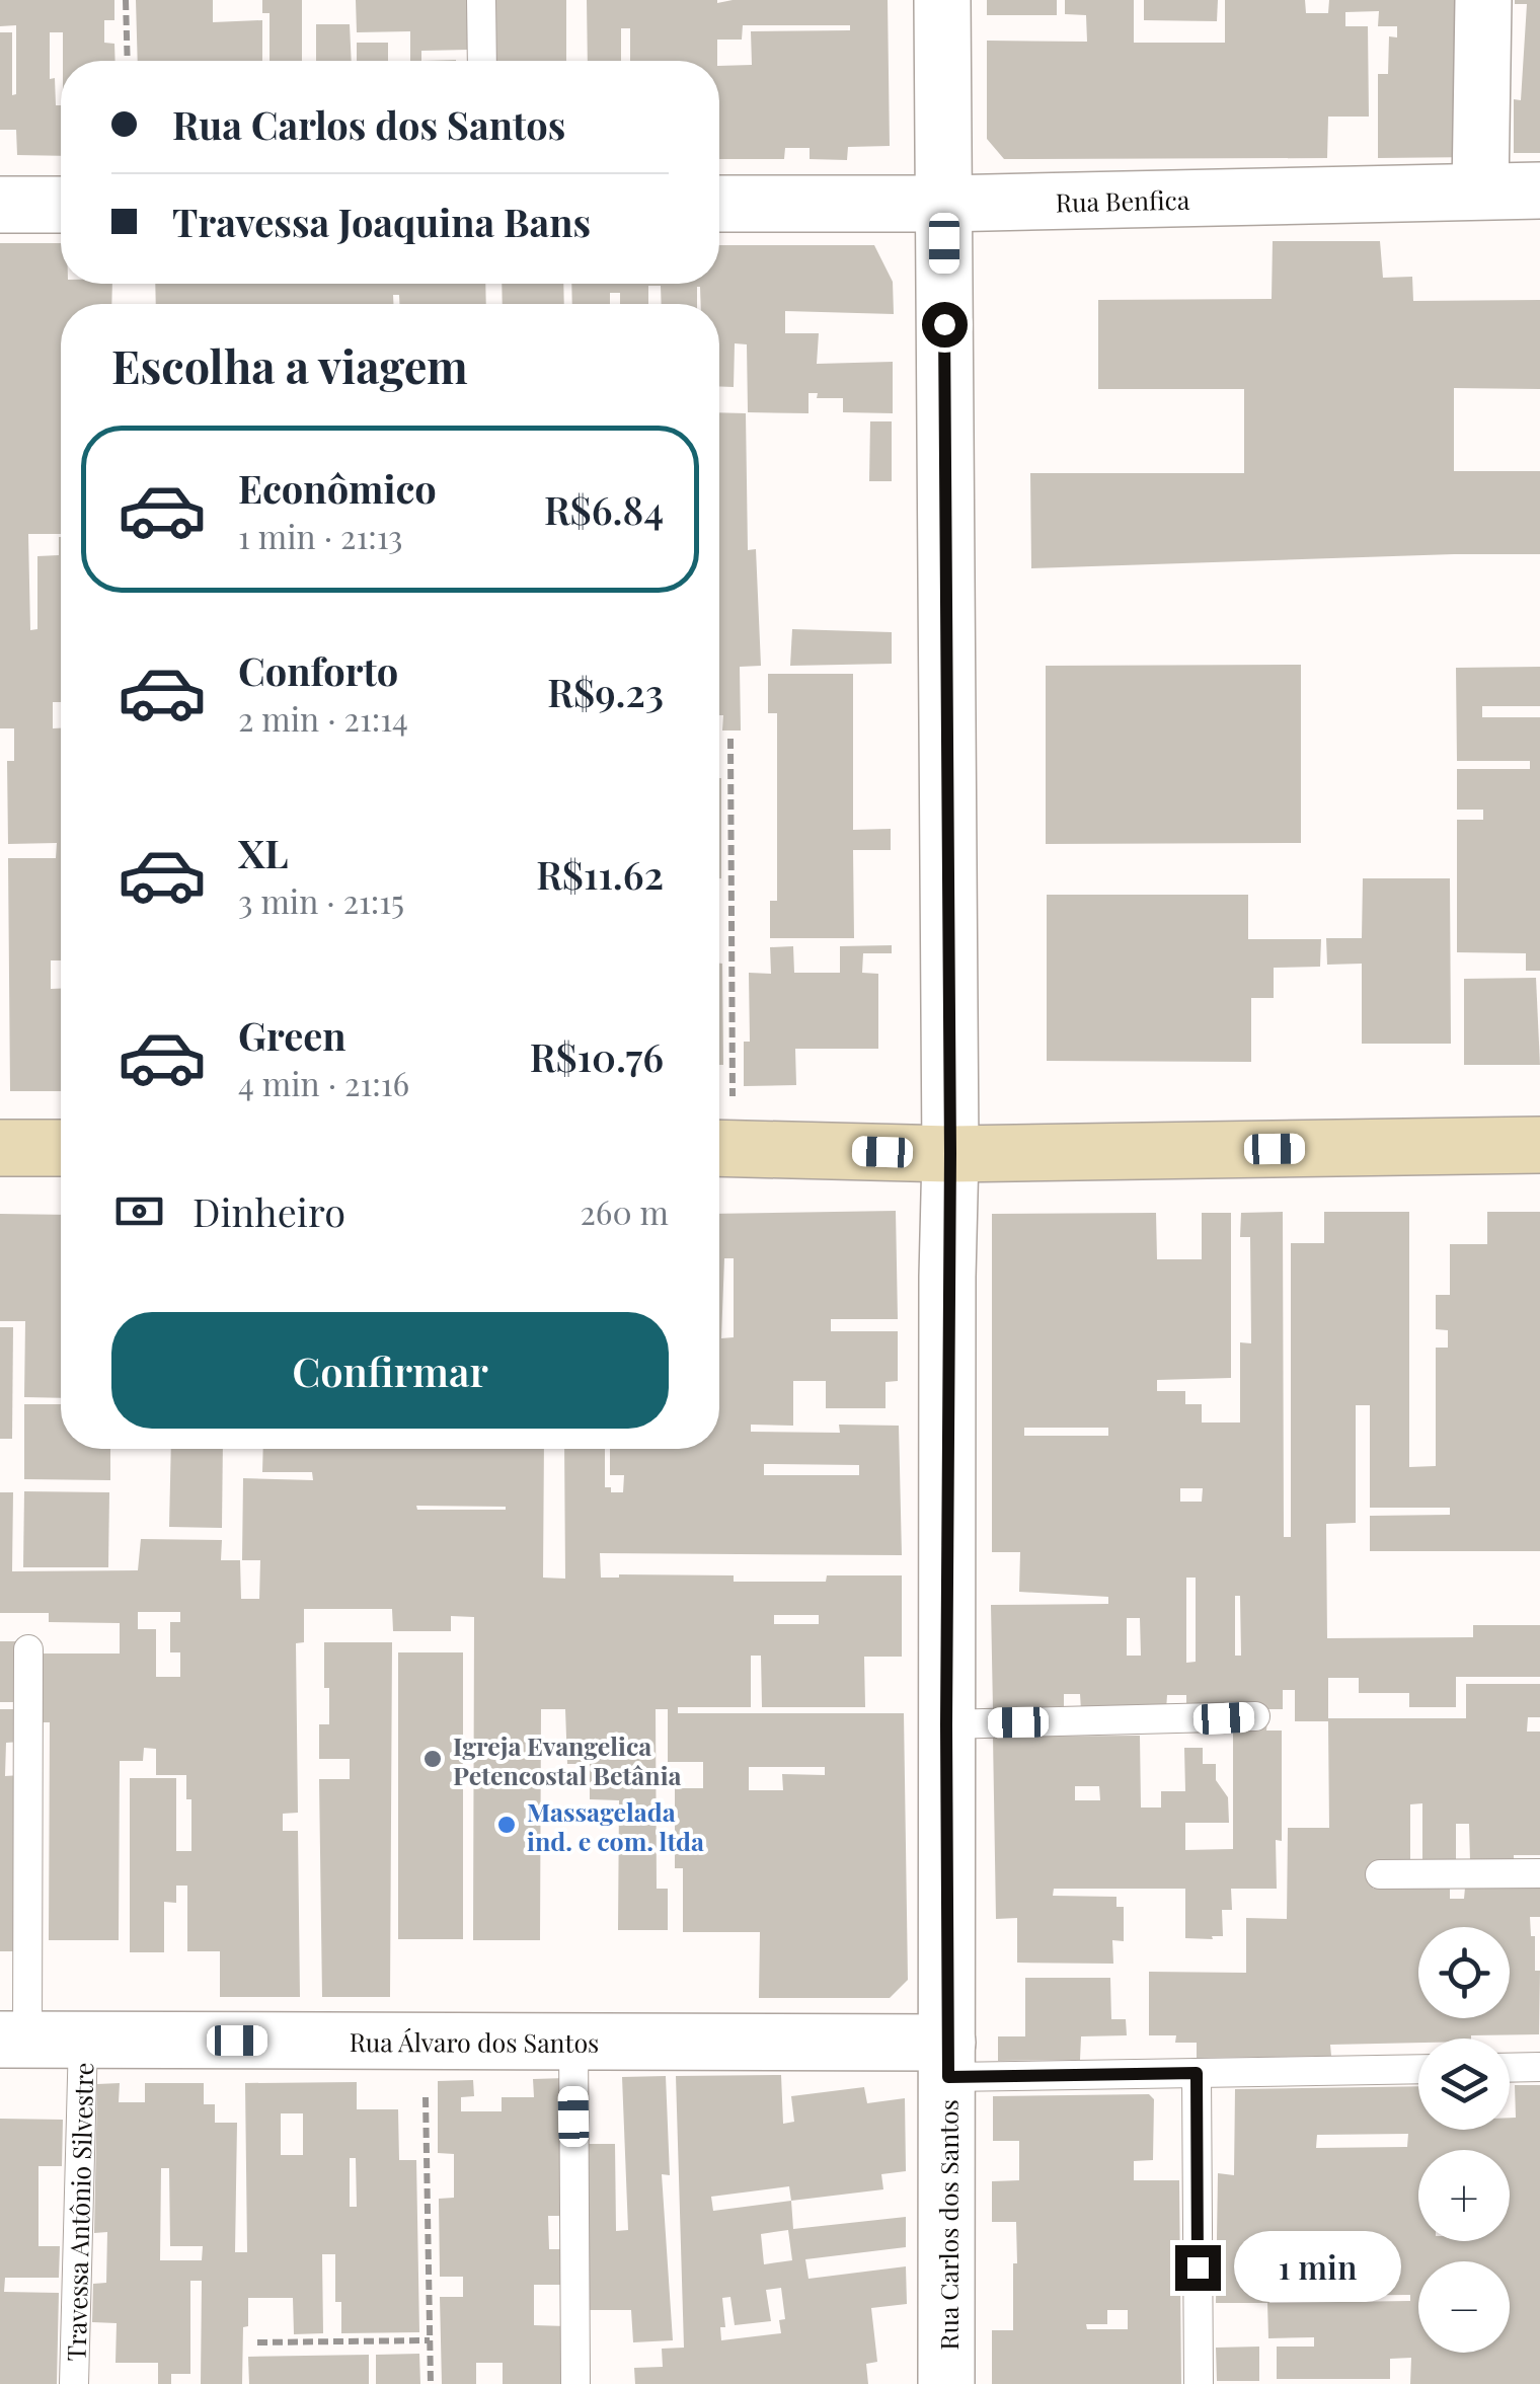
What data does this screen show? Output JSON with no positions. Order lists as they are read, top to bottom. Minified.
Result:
{"streets":{"street":["Rua Benfica","Rua Álvaro dos Santos","Rua Carlos dos Santos"],"lane":["Travessa Antônio Silvestre"]},"crossings":[["Rua Benfica","Rua Carlos dos Santos"],["Rua Álvaro dos Santos","Travessa Antônio Silvestre"],["Rua Álvaro dos Santos","Rua Carlos dos Santos"]],"places":["Igreja Evangelica Petencostal Betânia","Massagelada ind. e com. ltda"],"page":{"banner":["Rua Carlos dos Santos","Travessa Joaquina Bans"],"heading":"Escolha a viagem","list":[{"name":"Econômico","note":"1 min · 21:13","value":"R$6.84"},{"name":"Conforto","note":"2 min · 21:14","value":"R$9.23"},{"name":"XL","note":"3 min · 21:15","value":"R$11.62"},{"name":"Green","note":"4 min · 21:16","value":"R$10.76"}],"pay":["Dinheiro","260 m"],"buttons":"Confirmar","map_buttons":["+","−"],"bubble":"1 min"}}
